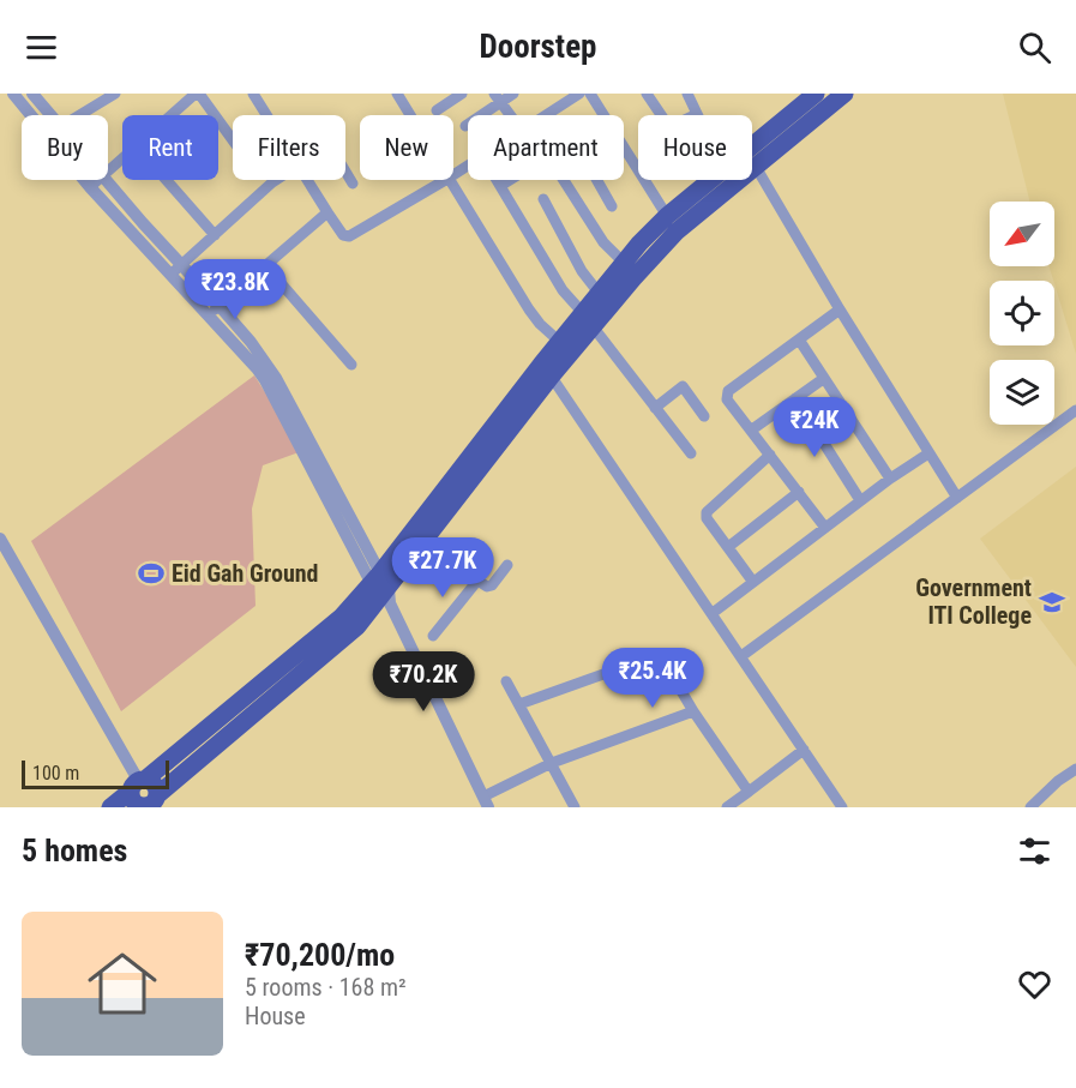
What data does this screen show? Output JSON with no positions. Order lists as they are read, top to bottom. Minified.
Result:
{"places":{"sports":["Eid Gah Ground"],"school or university":["Government ITI College"]},"scale_bar":"100 m","north":"bottom left","page":{"header":"Doorstep","chip":["Buy","Rent","Filters","New","Apartment","House"],"price":["₹23.8K","₹24K","₹27.7K","₹25.4K","₹70.2K"],"scale":"100 m","heading":"5 homes","list":[{"name":"₹70,200/mo","note":"5 rooms · 168 m² · House"}]}}
